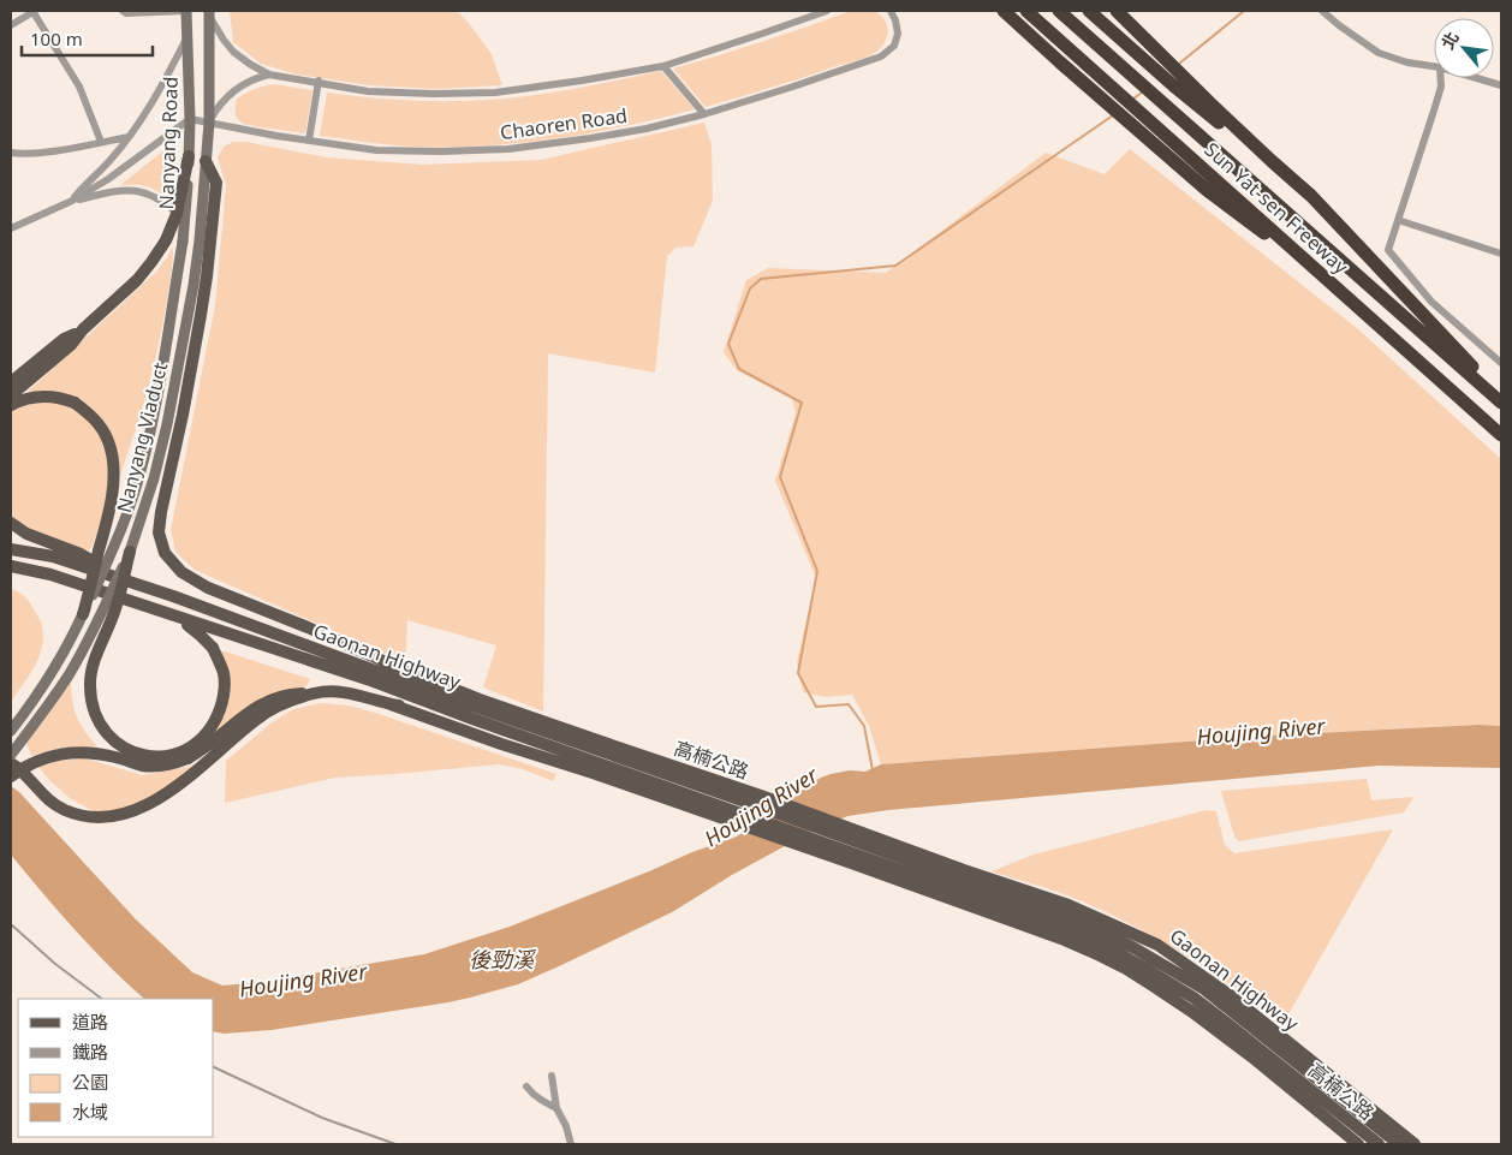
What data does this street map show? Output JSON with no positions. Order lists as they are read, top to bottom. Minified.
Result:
{"streets":{"highway":["Sun Yat-sen Freeway"],"main road":["Gaonan Highway","高楠公路"],"street":["Chaoren Road","Nanyang Road","Nanyang Viaduct"]},"crossings":[["Chaoren Road","Nanyang Road"],["Nanyang Road","Nanyang Viaduct"],["Gaonan Highway","高楠公路"]],"water":["Houjing River","後勁溪"],"legend":["道路","鐵路","公園","水域"],"scale_bar":"100 m","north":"top left"}
